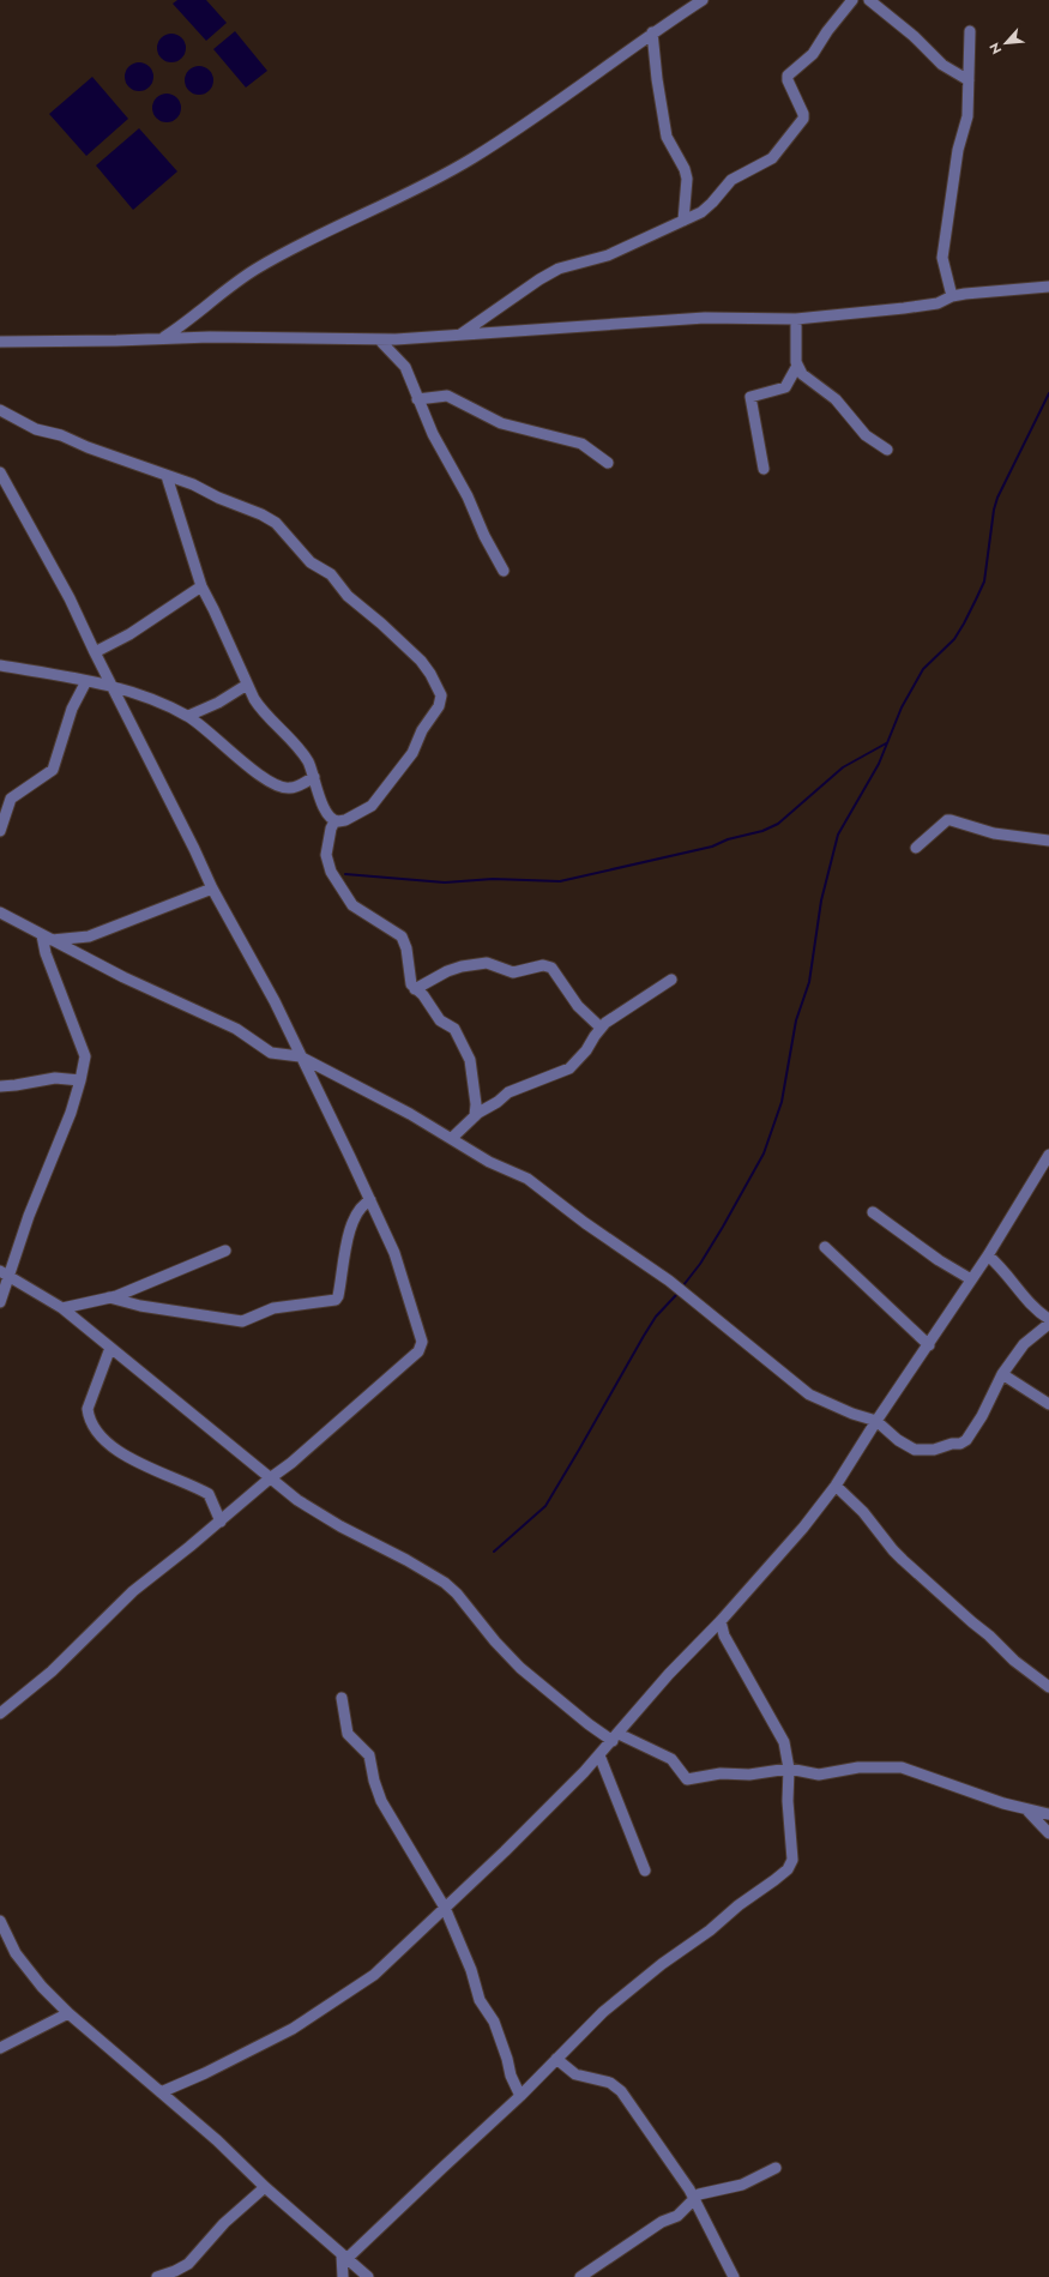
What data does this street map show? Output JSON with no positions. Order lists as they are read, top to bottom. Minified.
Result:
{"north":"bottom left"}
